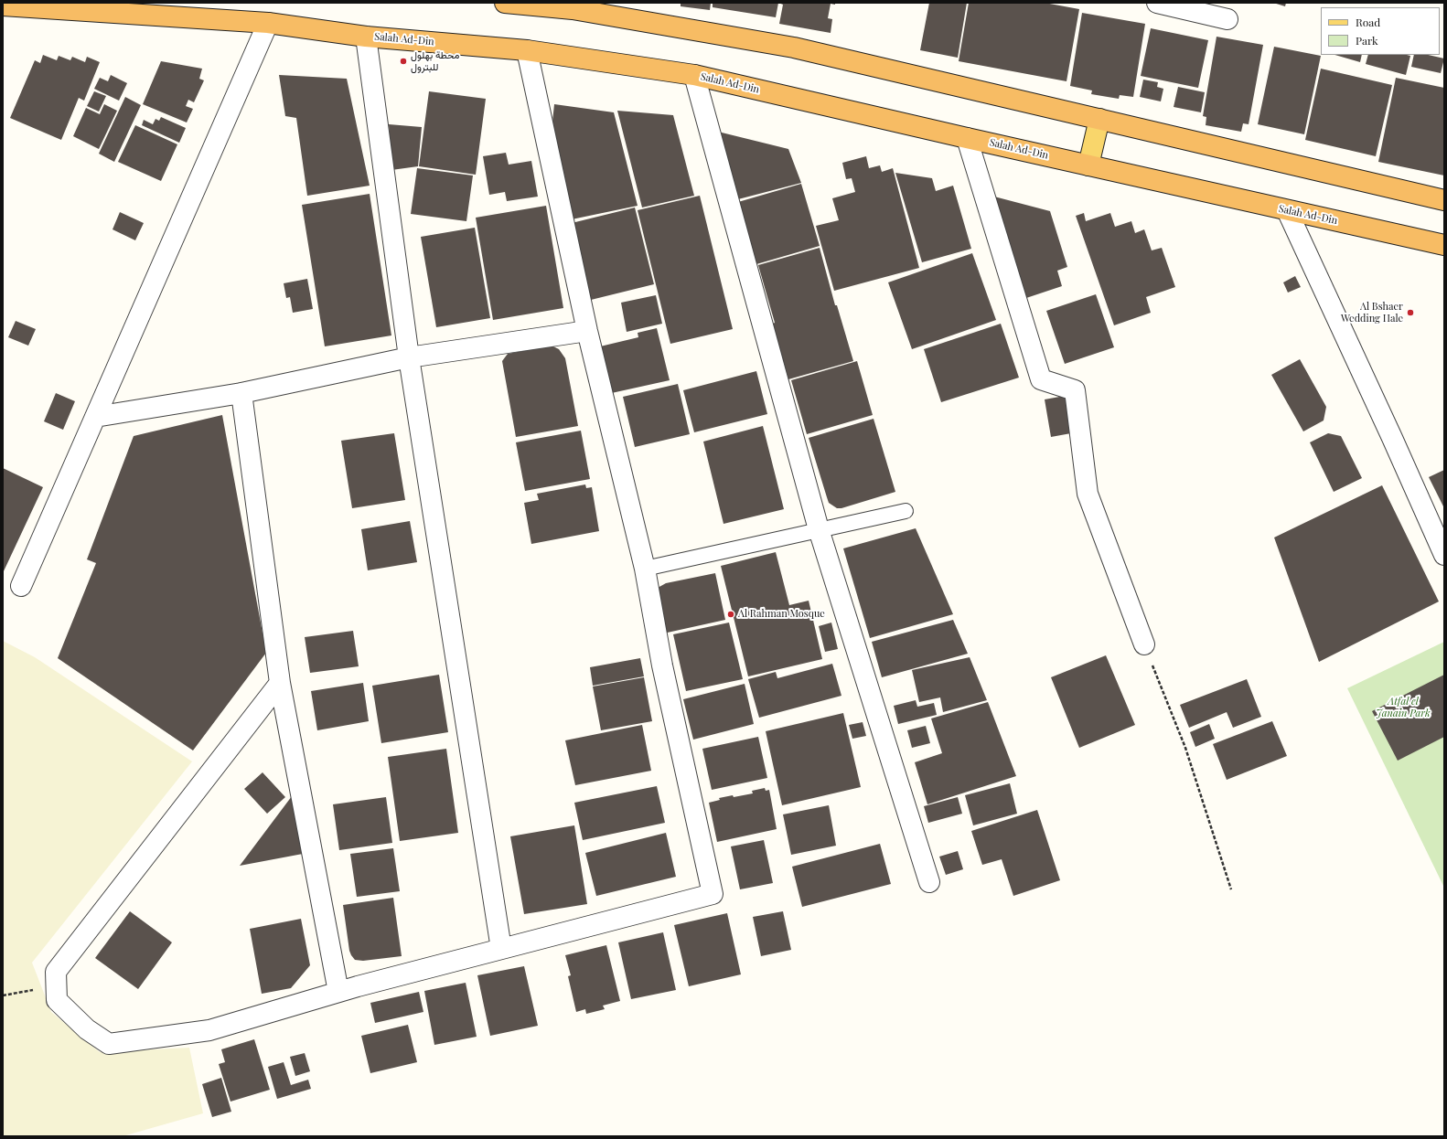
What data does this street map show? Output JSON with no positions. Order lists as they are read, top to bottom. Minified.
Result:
{"streets":{"highway":["Salah Ad-Din"]},"parks":["Atfal el Janain Park"],"places":["محطة بهلول للبترول","Al Bshaer Wedding Hale","Al Rahman Mosque"],"legend":["Road","Park"]}
